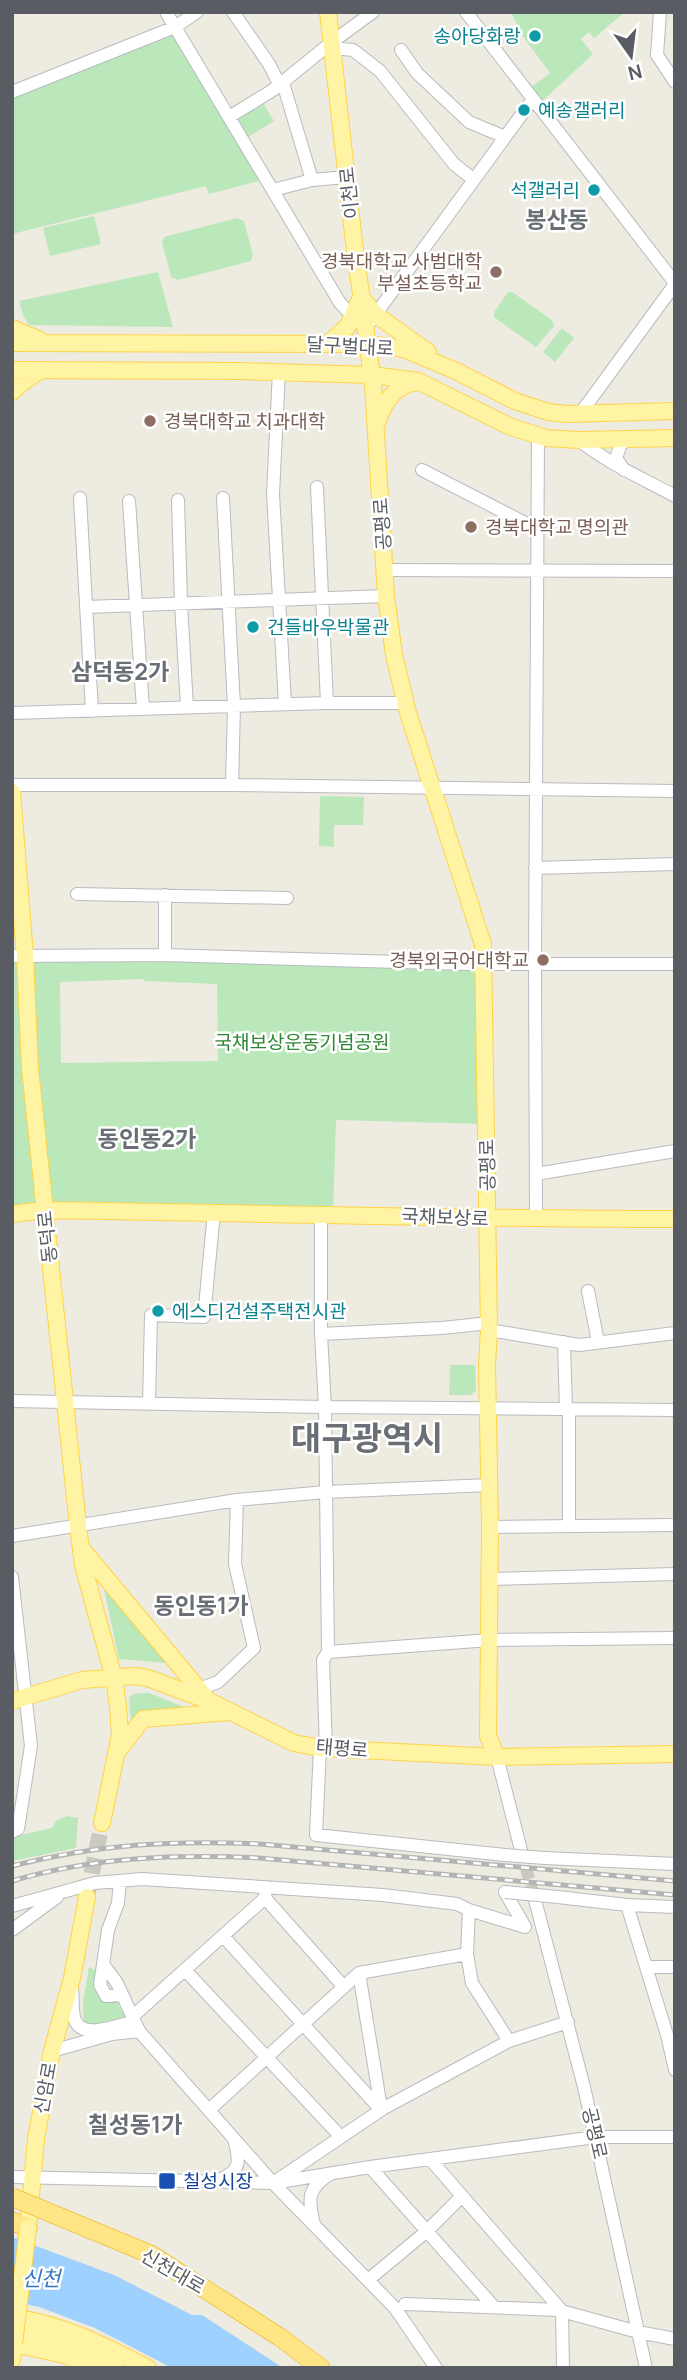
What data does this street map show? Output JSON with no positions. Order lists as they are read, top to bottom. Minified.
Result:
{"streets":{"highway":["신천대로"],"main road":["이천로","달구벌대로","공평로","국채보상로","동덕로","태평로","신암로"]},"crossings":[["이천로","달구벌대로"],["이천로","공평로"],["달구벌대로","공평로"],["공평로","국채보상로"],["공평로","태평로"],["국채보상로","동덕로"],["동덕로","태평로"],["신암로","신천대로"]],"districts":["봉산동","삼덕동2가","동인동2가","대구광역시","동인동1가","칠성동1가"],"water":["신천"],"parks":["국채보상운동기념공원"],"places":{"other":["송아당화랑","예송갤러리","석갤러리","경북대학교 사범대학 부설초등학교","경북대학교 치과대학","경북대학교 명의관","건들바우박물관","경북외국어대학교","에스디건설주택전시관"],"transit":["칠성시장"]},"north":"bottom"}
